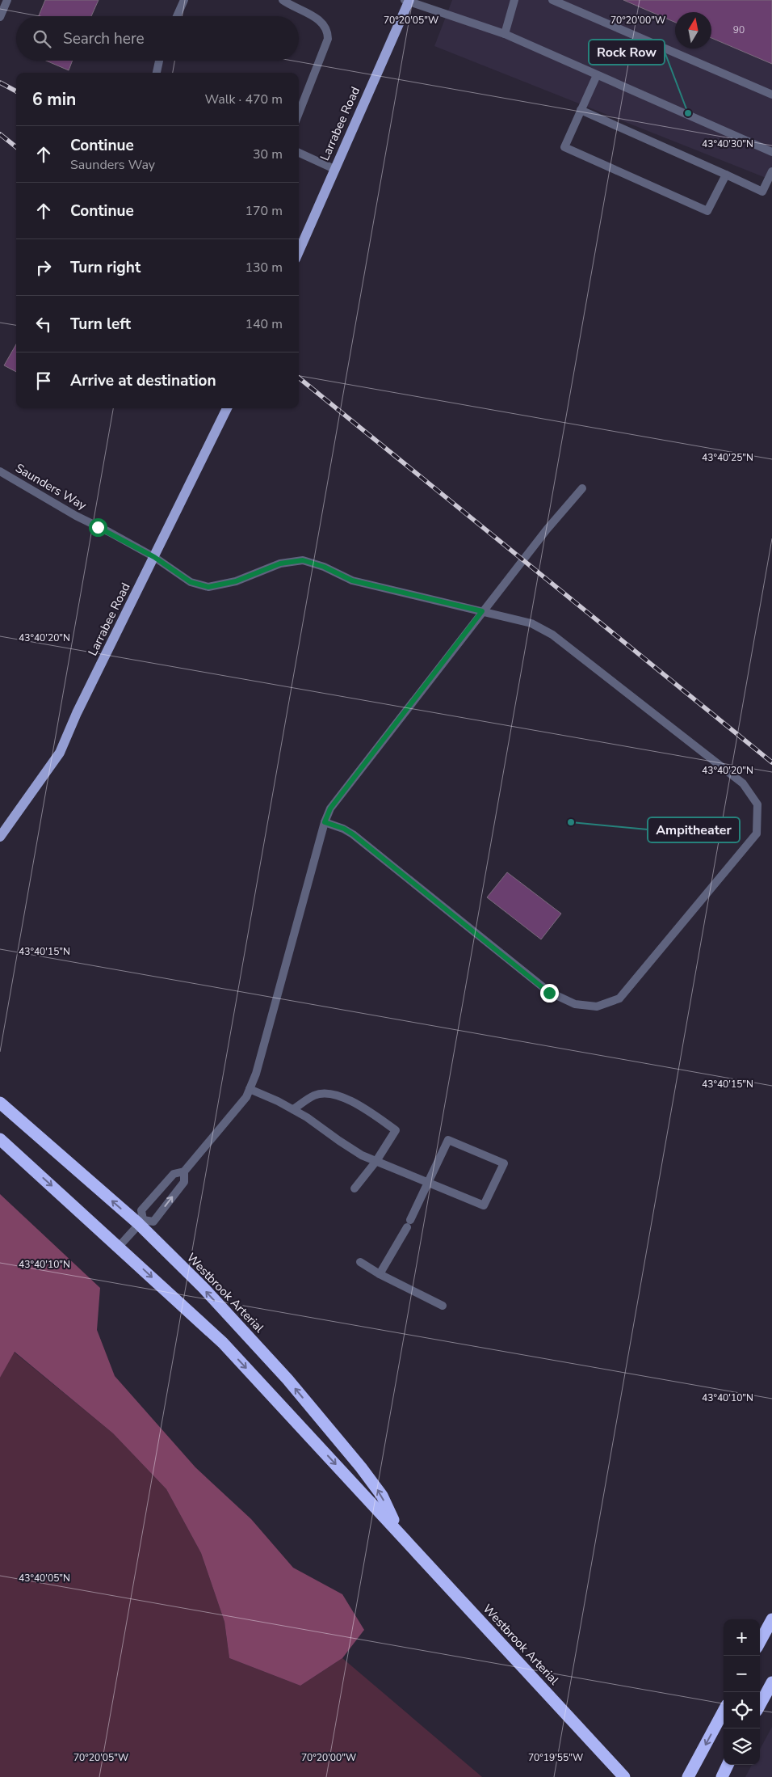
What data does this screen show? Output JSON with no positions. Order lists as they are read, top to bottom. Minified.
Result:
{"streets":{"highway":["Westbrook Arterial"],"main road":["Larrabee Road"],"lane":["Saunders Way"]},"crossings":[["Larrabee Road","Saunders Way"]],"places":["Rock Row","Ampitheater"],"house_numbers":["90"],"north":"top","page":{"search":"Search here","heading":["6 min","Walk · 470 m"],"list":[["Continue","Saunders Way","30 m"],["Continue","170 m"],["Turn right","130 m"],["Turn left","140 m"],"Arrive at destination"],"map_buttons":["+","−"]},"coordinates":["70°20'05\"W","70°20'00\"W","43°40'30\"N","43°40'25\"N","43°40'20\"N","43°40'15\"N","43°40'10\"N","43°40'05\"N","70°19'55\"W"]}
